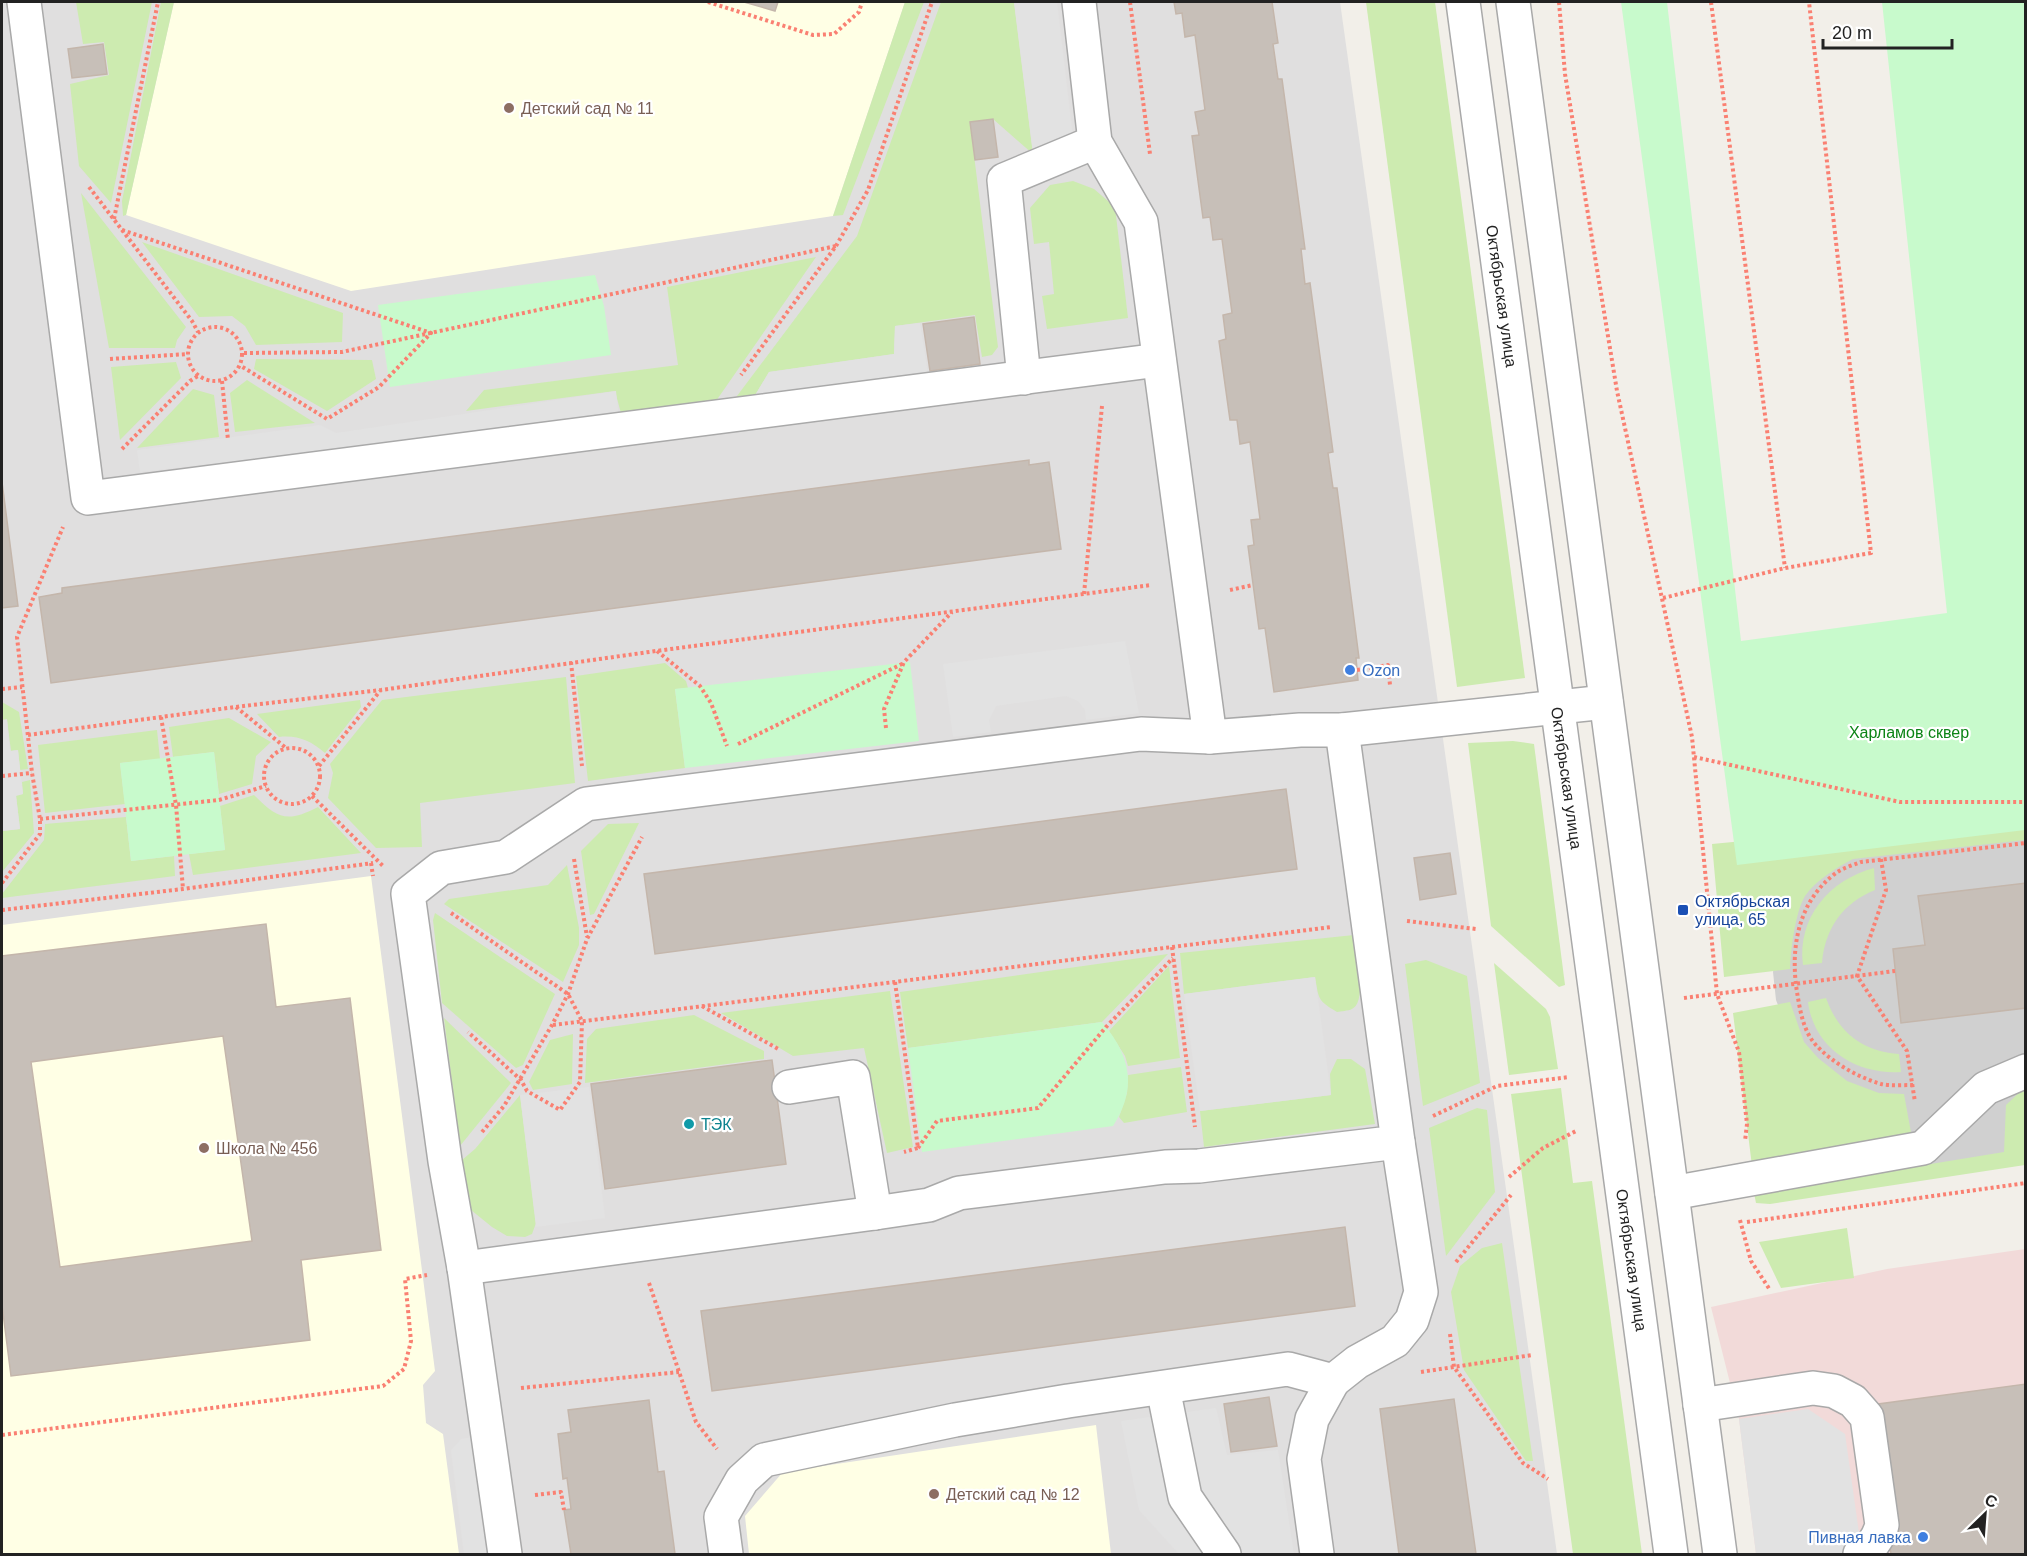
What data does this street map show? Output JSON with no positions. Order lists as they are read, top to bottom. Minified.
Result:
{"streets":{"street":["Октябрьская улица"]},"parks":["Харламов сквер"],"places":{"other":["Детский сад № 11","Ozon","ТЭК","Школа № 456","Детский сад № 12","Пивная лавка"],"transit":["Октябрьская улица, 65"]},"scale_bar":"20 m","north":"top right"}
